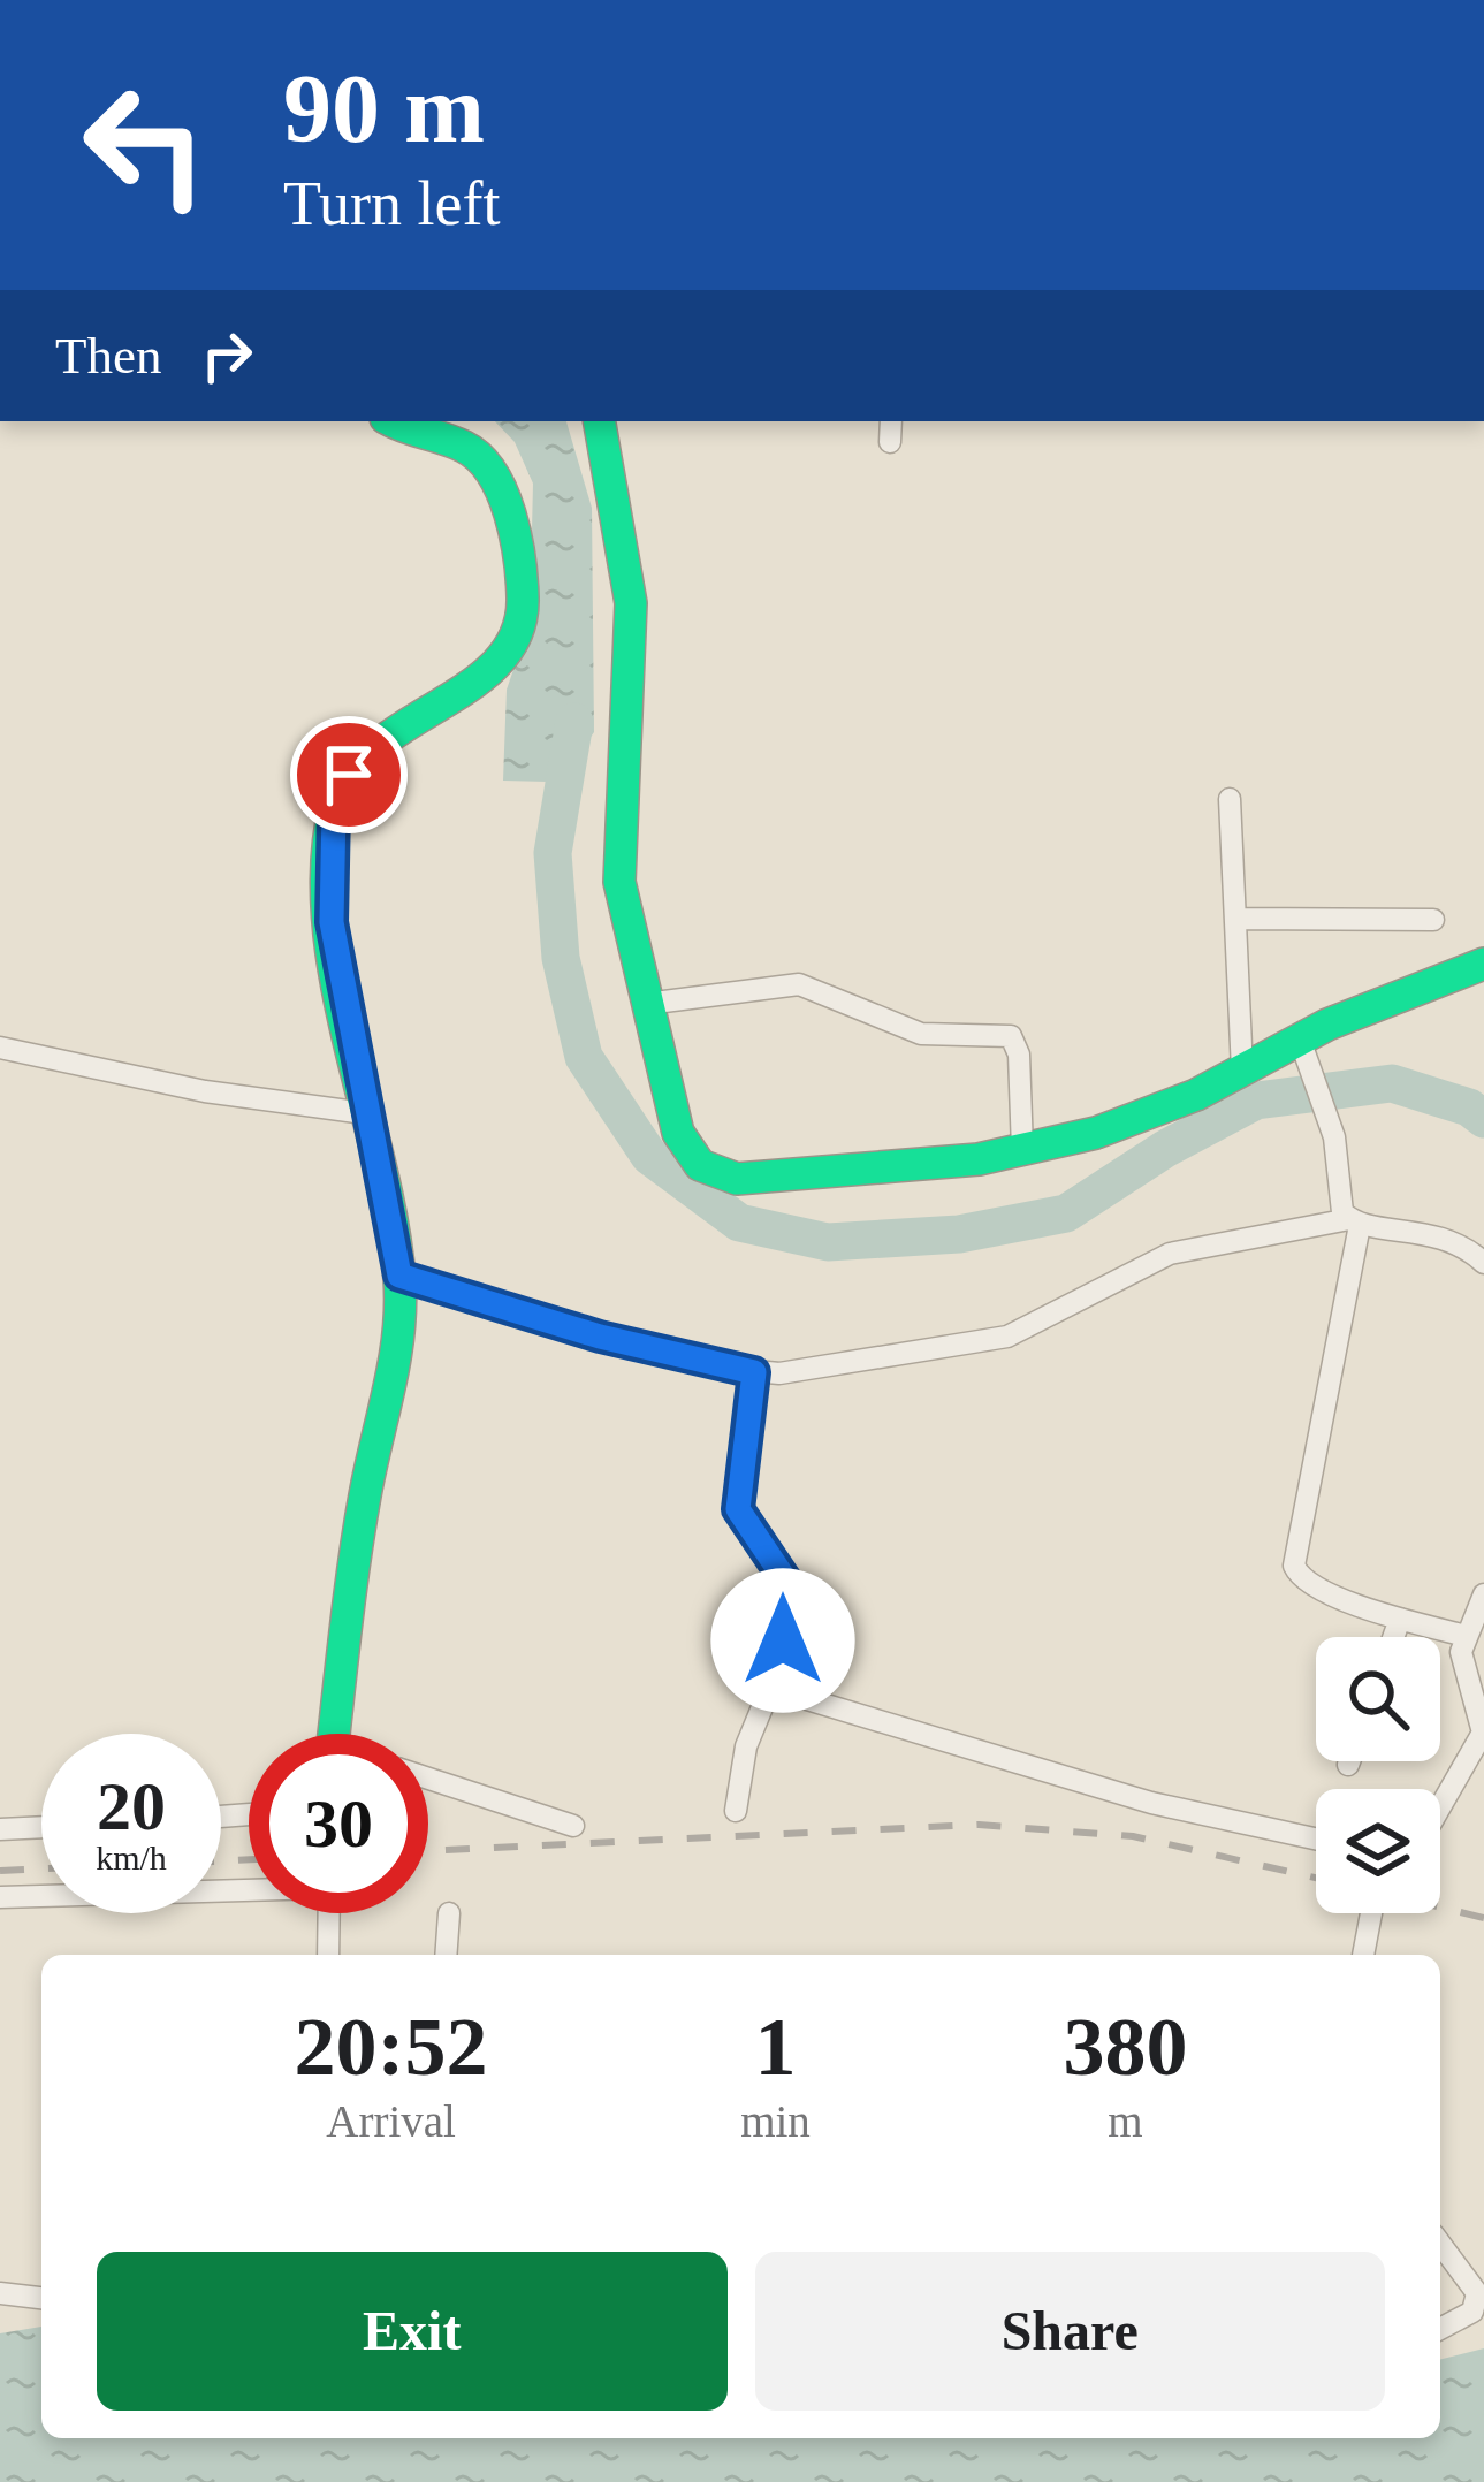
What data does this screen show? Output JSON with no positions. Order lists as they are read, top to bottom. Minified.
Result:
{"page":{"turn":["90 m","Turn left"],"then":"Then","speed":"20 km/h","limit":"30","eta":["20:52","Arrival","1","min","380","m"],"buttons":["Exit","Share"]}}
